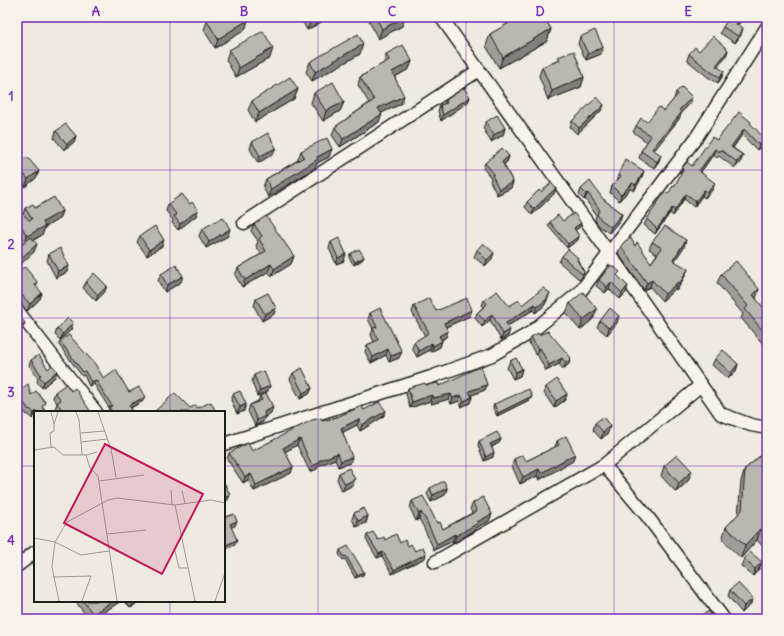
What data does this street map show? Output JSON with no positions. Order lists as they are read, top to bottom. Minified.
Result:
{"grid":{"columns":["A","B","C","D","E"],"rows":["1","2","3","4"]}}
